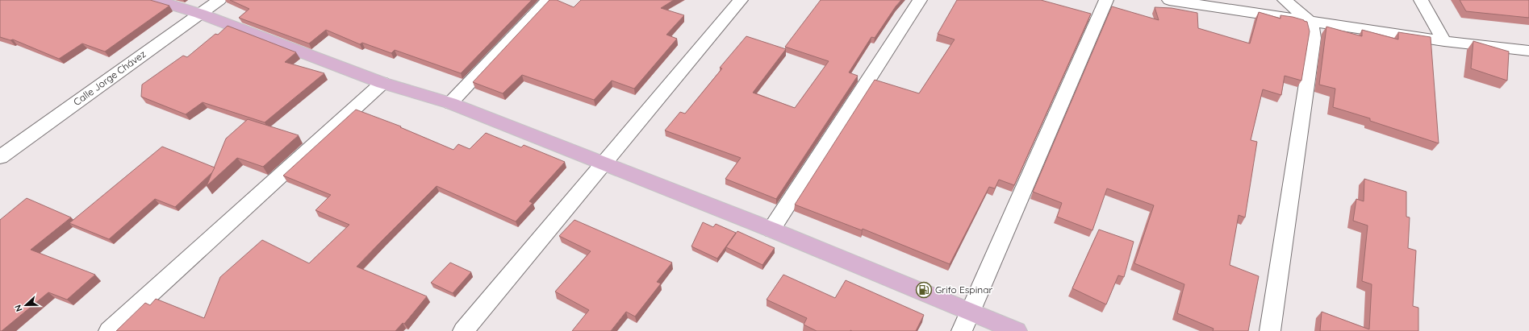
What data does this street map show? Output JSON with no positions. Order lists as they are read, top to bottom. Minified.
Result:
{"streets":{"street":["Calle Jorge Chávez"]},"places":{"fuel station":["Grifo Espinar"]},"north":"left"}
